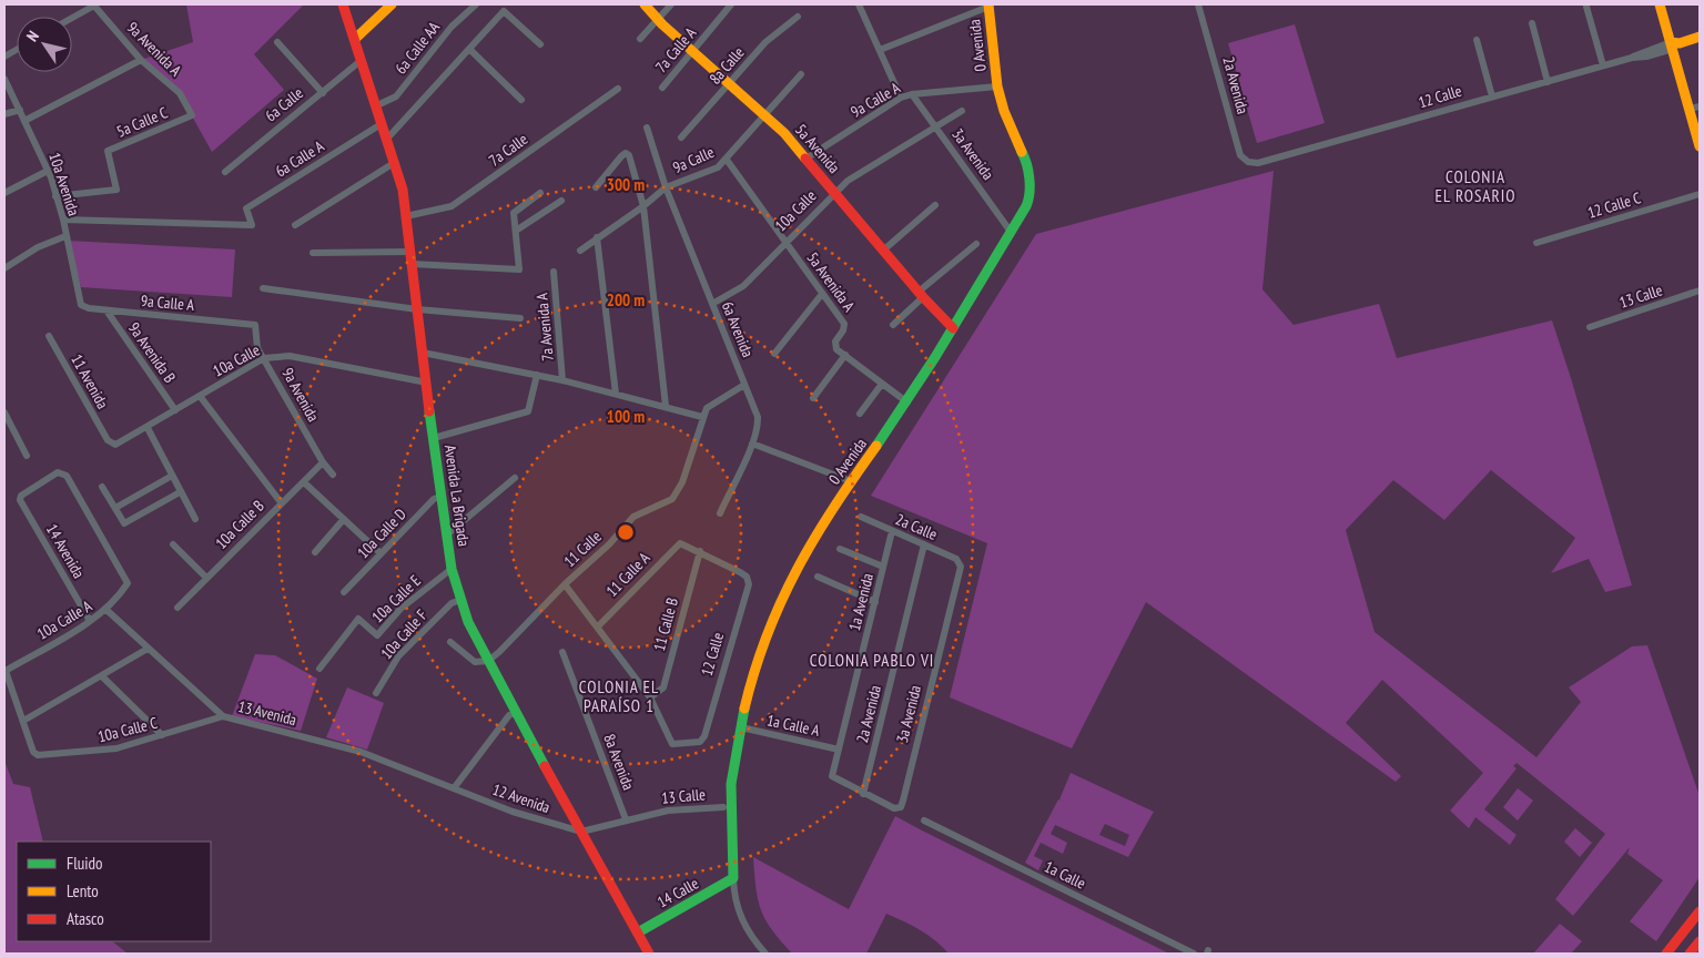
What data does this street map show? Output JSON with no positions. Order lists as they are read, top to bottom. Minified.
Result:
{"streets":{"main road":["0 Avenida","12 Calle","5a Avenida","Avenida La Brigada","14 Calle"],"street":["6a Calle AA","9a Avenida A","7a Calle A","8a Calle","2a Avenida","9a Calle A","6a Calle","5a Calle C","7a Calle","3a Avenida","6a Calle A","9a Calle","10a Avenida","12 Calle C","10a Calle","5a Avenida A","13 Calle","7a Avenida A","6a Avenida","9a Avenida B","11 Avenida","9a Avenida","10a Calle B","2a Calle","10a Calle D","11 Calle","14 Avenida","11 Calle A","10a Calle E","1a Avenida","10a Calle A","11 Calle B","10a Calle F","13 Avenida","1a Calle A","10a Calle C","8a Avenida","12 Avenida","1a Calle"]},"crossings":[["0 Avenida","9a Calle A"],["0 Avenida","5a Avenida"],["0 Avenida","3a Avenida"],["0 Avenida","1a Calle A"],["0 Avenida","14 Calle"],["6a Calle AA","Avenida La Brigada"],["9a Avenida A","5a Calle C"],["7a Calle A","5a Avenida"],["8a Calle","5a Avenida"],["2a Avenida","12 Calle"],["2a Avenida","3a Avenida"],["2a Avenida","2a Calle"],["2a Avenida","1a Avenida"],["12 Calle","11 Calle A"],["12 Calle","11 Calle B"],["9a Calle A","5a Avenida"],["9a Calle A","3a Avenida"],["9a Calle A","10a Avenida"],["9a Calle A","9a Avenida B"],["9a Calle A","9a Avenida"],["6a Calle","Avenida La Brigada"],["5a Calle C","10a Avenida"],["5a Avenida","9a Calle"],["5a Avenida","10a Calle"],["7a Calle","Avenida La Brigada"],["3a Avenida","10a Calle"],["3a Avenida","2a Calle"],["3a Avenida","1a Avenida"],["6a Calle A","10a Avenida"],["6a Calle A","Avenida La Brigada"],["9a Calle","5a Avenida A"],["9a Calle","6a Avenida"],["10a Calle","5a Avenida A"],["10a Calle","6a Avenida"],["10a Calle","9a Avenida B"],["10a Calle","11 Avenida"],["10a Calle","9a Avenida"],["10a Calle","Avenida La Brigada"],["13 Calle","Avenida La Brigada"],["13 Calle","8a Avenida"],["13 Calle","12 Avenida"],["6a Avenida","11 Calle"],["9a Avenida","10a Calle B"],["Avenida La Brigada","10a Calle D"],["Avenida La Brigada","11 Calle"],["Avenida La Brigada","10a Calle E"],["Avenida La Brigada","10a Calle F"],["Avenida La Brigada","12 Avenida"],["Avenida La Brigada","14 Calle"],["2a Calle","1a Avenida"],["14 Avenida","10a Calle A"],["11 Calle A","11 Calle B"],["1a Avenida","1a Calle A"],["10a Calle A","13 Avenida"],["13 Avenida","10a Calle C"],["13 Avenida","12 Avenida"]],"districts":["COLONIA EL ROSARIO","COLONIA PABLO VI","COLONIA EL PARAÍSO 1"],"legend":["Fluido","Lento","Atasco"],"north":"top left","rings":["300 m","200 m","100 m"]}
